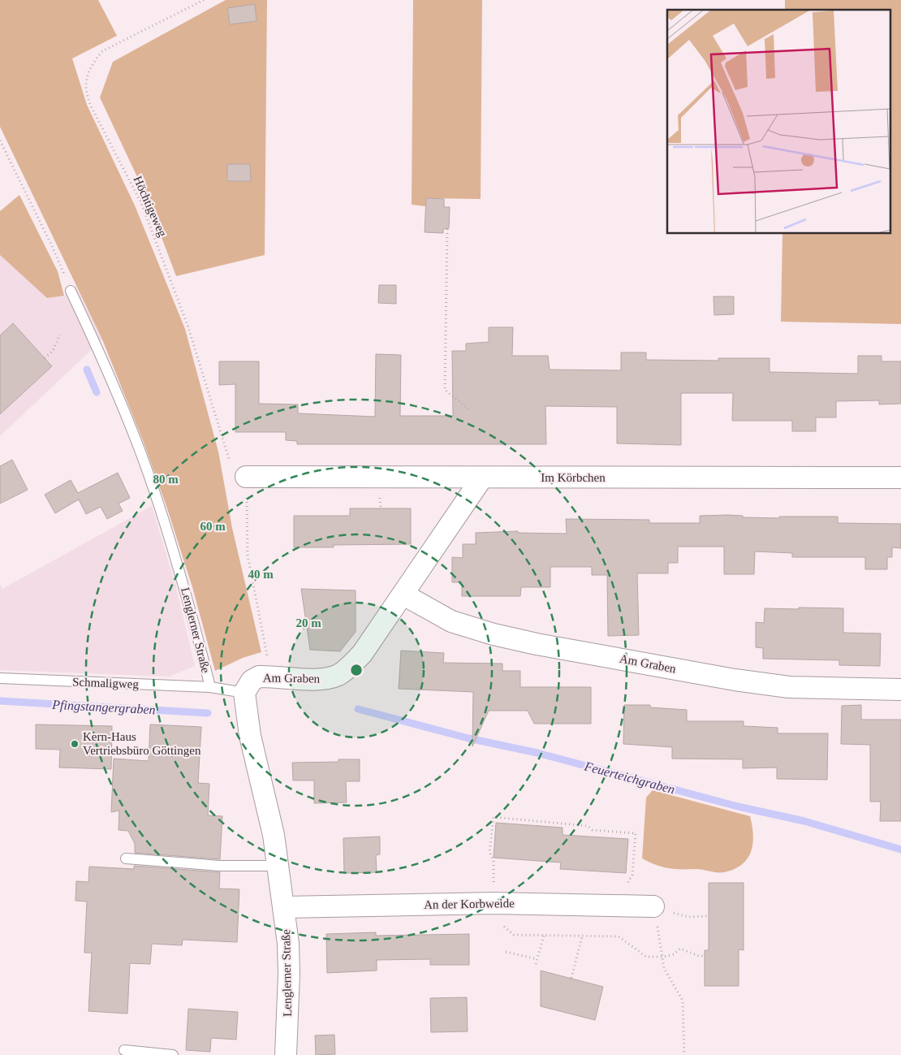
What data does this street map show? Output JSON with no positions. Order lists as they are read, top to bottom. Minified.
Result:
{"streets":{"street":["Im Körbchen","Lenglerner Straße","Am Graben","An der Korbweide"],"lane":["Schmaligweg"],"path":["Höchtigeweg"]},"crossings":[["Höchtigeweg","Im Körbchen"],["Im Körbchen","Am Graben"],["Lenglerner Straße","Am Graben"],["Lenglerner Straße","Schmaligweg"],["Lenglerner Straße","An der Korbweide"]],"water":["Pfingstangergraben","Feuerteichgraben"],"places":["Kern-Haus Vertriebsbüro Göttingen"],"rings":["80 m","60 m","40 m","20 m"]}
